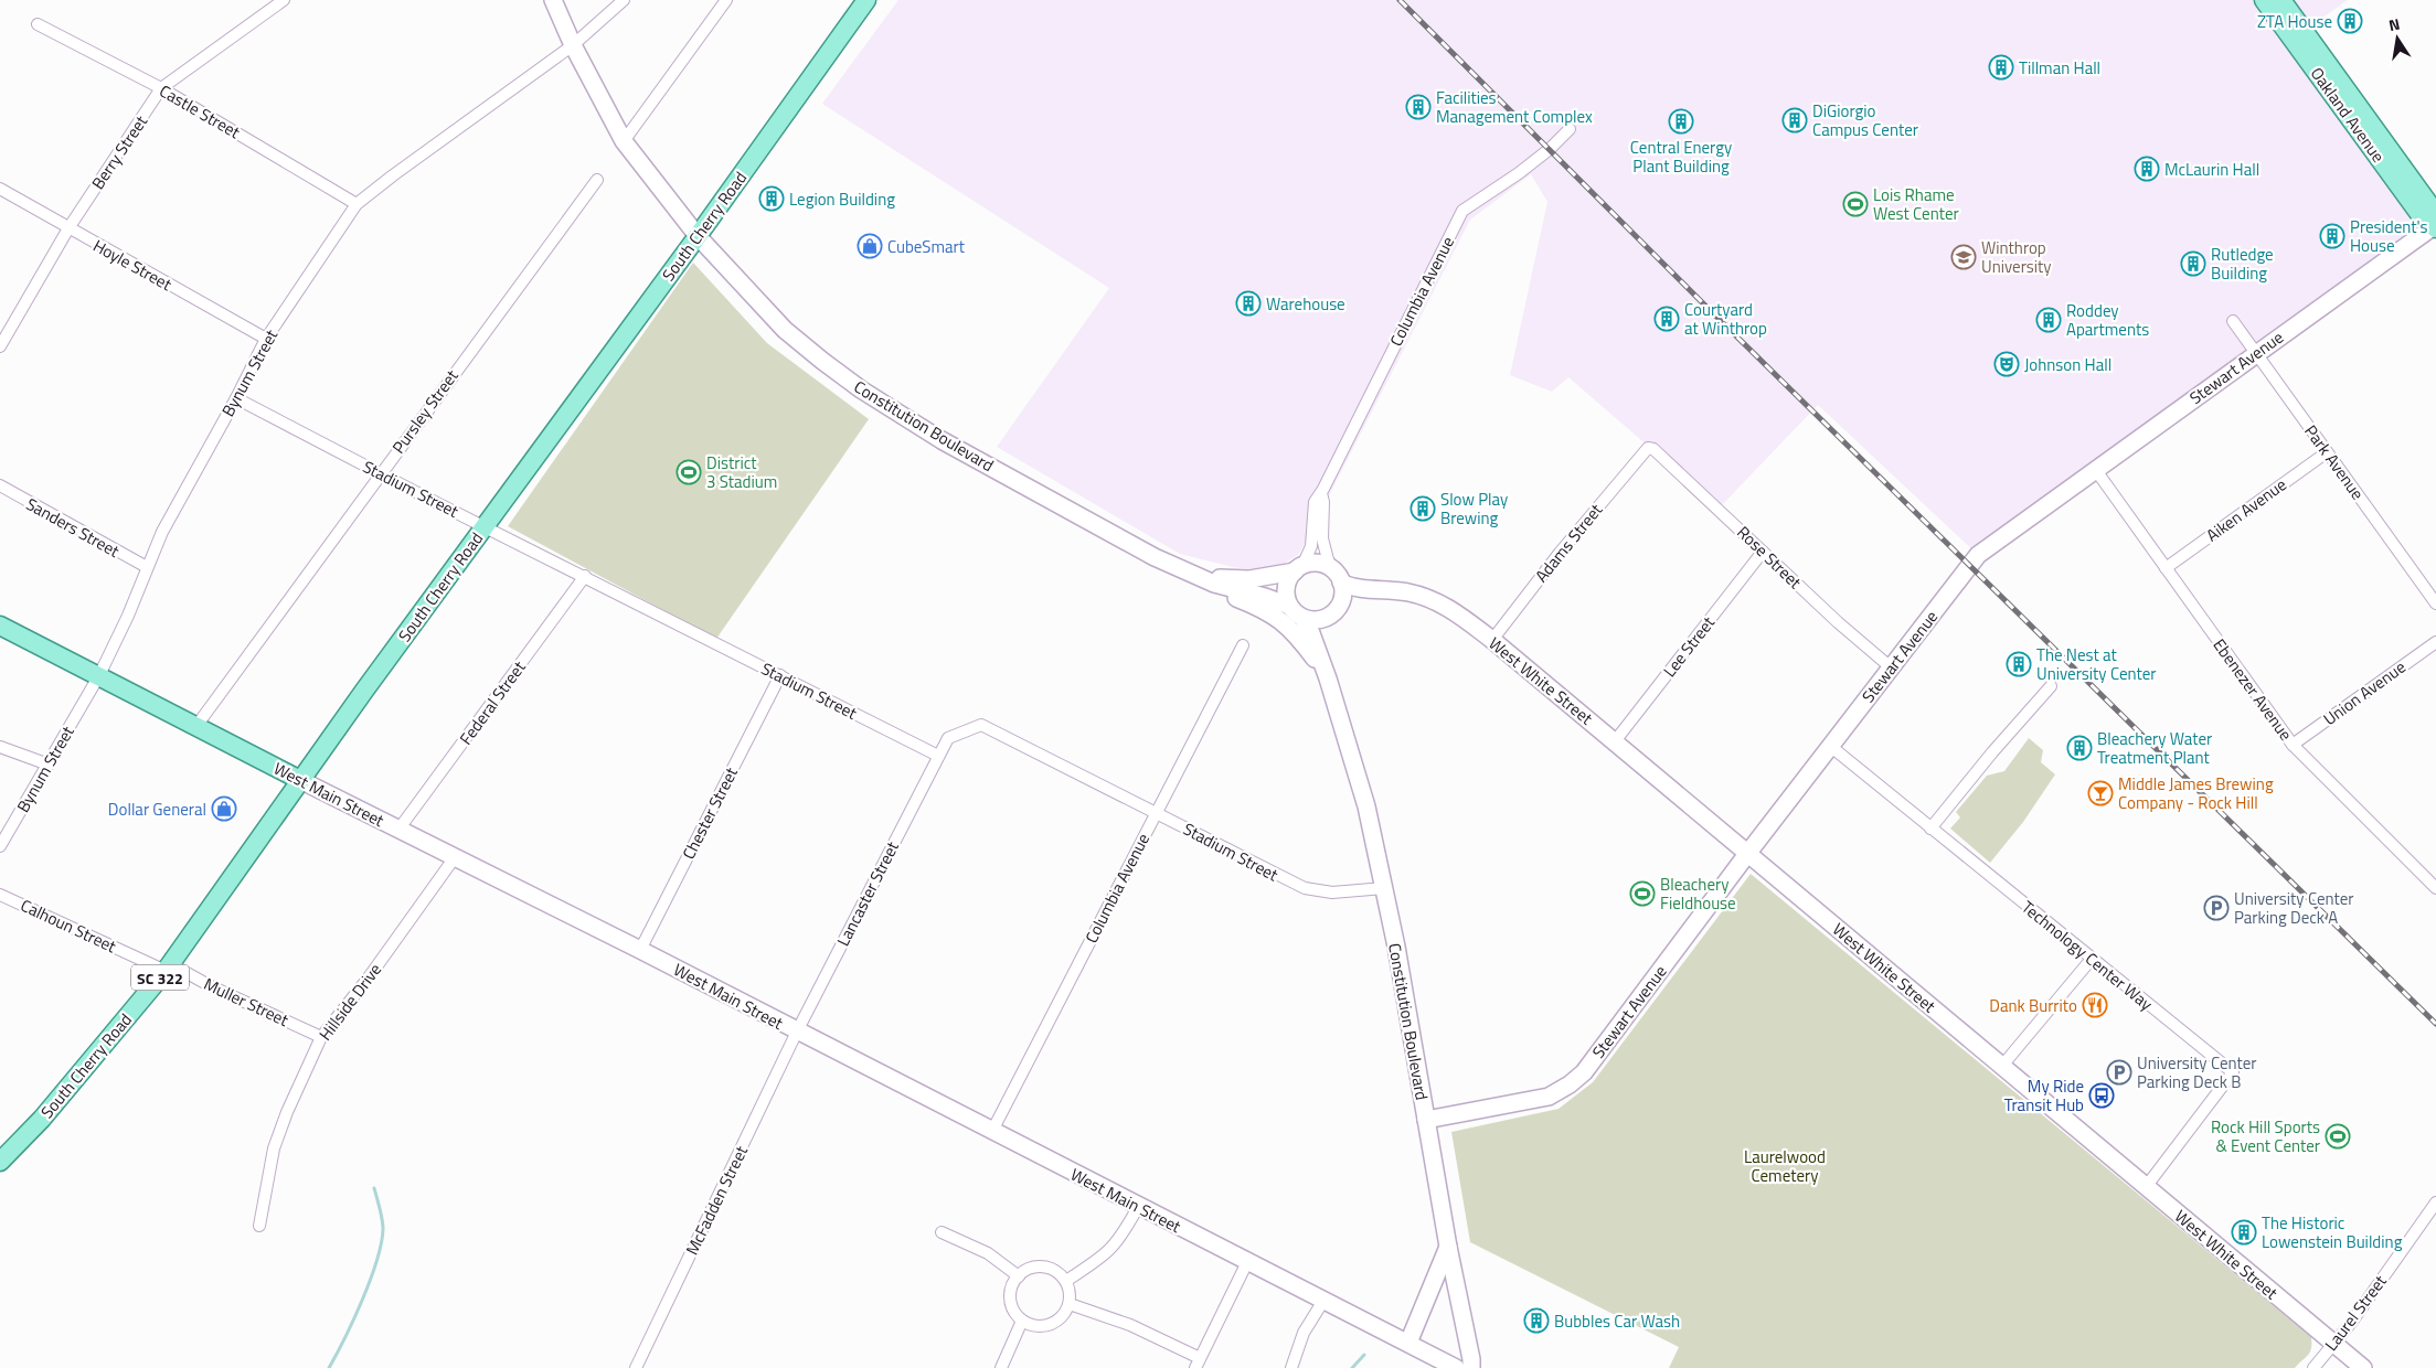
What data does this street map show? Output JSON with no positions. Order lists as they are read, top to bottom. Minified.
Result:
{"streets":{"main road":["Oakland Avenue","South Cherry Road","West Main Street","SC 322"],"street":["Castle Street","Berry Street","Hoyle Street","Columbia Avenue","Stewart Avenue","Bynum Street","Pursley Street","Constitution Boulevard","Park Avenue","Stadium Street","Aiken Avenue","Sanders Street","Adams Street","Rose Street","Lee Street","West White Street","Ebenezer Avenue","Union Avenue","Federal Street","Chester Street","Lancaster Street","Calhoun Street","Technology Center Way","Muller Street","Hillside Drive","McFadden Street","Laurel Street"]},"crossings":[["Castle Street","Berry Street"],["Castle Street","Bynum Street"],["Oakland Avenue","Stewart Avenue"],["Berry Street","Hoyle Street"],["South Cherry Road","Constitution Boulevard"],["South Cherry Road","Stadium Street"],["South Cherry Road","West Main Street"],["South Cherry Road","Calhoun Street"],["South Cherry Road","Muller Street"],["Hoyle Street","Bynum Street"],["Columbia Avenue","Constitution Boulevard"],["Columbia Avenue","Stadium Street"],["Columbia Avenue","West White Street"],["Columbia Avenue","West Main Street"],["Stewart Avenue","Constitution Boulevard"],["Stewart Avenue","Park Avenue"],["Stewart Avenue","Rose Street"],["Stewart Avenue","West White Street"],["Stewart Avenue","Ebenezer Avenue"],["Stewart Avenue","Technology Center Way"],["Bynum Street","Constitution Boulevard"],["Bynum Street","Stadium Street"],["Bynum Street","Sanders Street"],["Bynum Street","West Main Street"],["Pursley Street","Stadium Street"],["Pursley Street","West Main Street"],["Constitution Boulevard","Stadium Street"],["Constitution Boulevard","West White Street"],["Park Avenue","Aiken Avenue"],["Stadium Street","Federal Street"],["Stadium Street","Chester Street"],["Stadium Street","Lancaster Street"],["Aiken Avenue","Ebenezer Avenue"],["Adams Street","Rose Street"],["Adams Street","West White Street"],["Rose Street","Lee Street"],["Lee Street","West White Street"],["West White Street","Technology Center Way"],["West White Street","Laurel Street"],["Ebenezer Avenue","Union Avenue"],["Federal Street","West Main Street"],["West Main Street","Chester Street"],["West Main Street","Lancaster Street"],["West Main Street","Hillside Drive"],["West Main Street","McFadden Street"],["Lancaster Street","McFadden Street"],["Calhoun Street","Muller Street"],["Muller Street","Hillside Drive"]],"parks":["Laurelwood Cemetery"],"places":{"building":["ZTA House","Tillman Hall","Facilities Management Complex","DiGiorgio Campus Center","Central Energy Plant Building","McLaurin Hall","Legion Building","President's House","Rutledge Building","Warehouse","Courtyard at Winthrop","Roddey Apartments","Slow Play Brewing","The Nest at University Center","Bleachery Water Treatment Plant","The Historic Lowenstein Building","Bubbles Car Wash"],"sports":["Lois Rhame West Center","District 3 Stadium","Bleachery Fieldhouse","Rock Hill Sports & Event Center"],"shop":["CubeSmart","Dollar General"],"school or university":["Winthrop University"],"theatre":["Johnson Hall"],"bar":["Middle James Brewing Company - Rock Hill"],"parking":["University Center Parking Deck A","University Center Parking Deck B"],"restaurant":["Dank Burrito"],"bus stop":["My Ride Transit Hub"]},"north":"top"}
